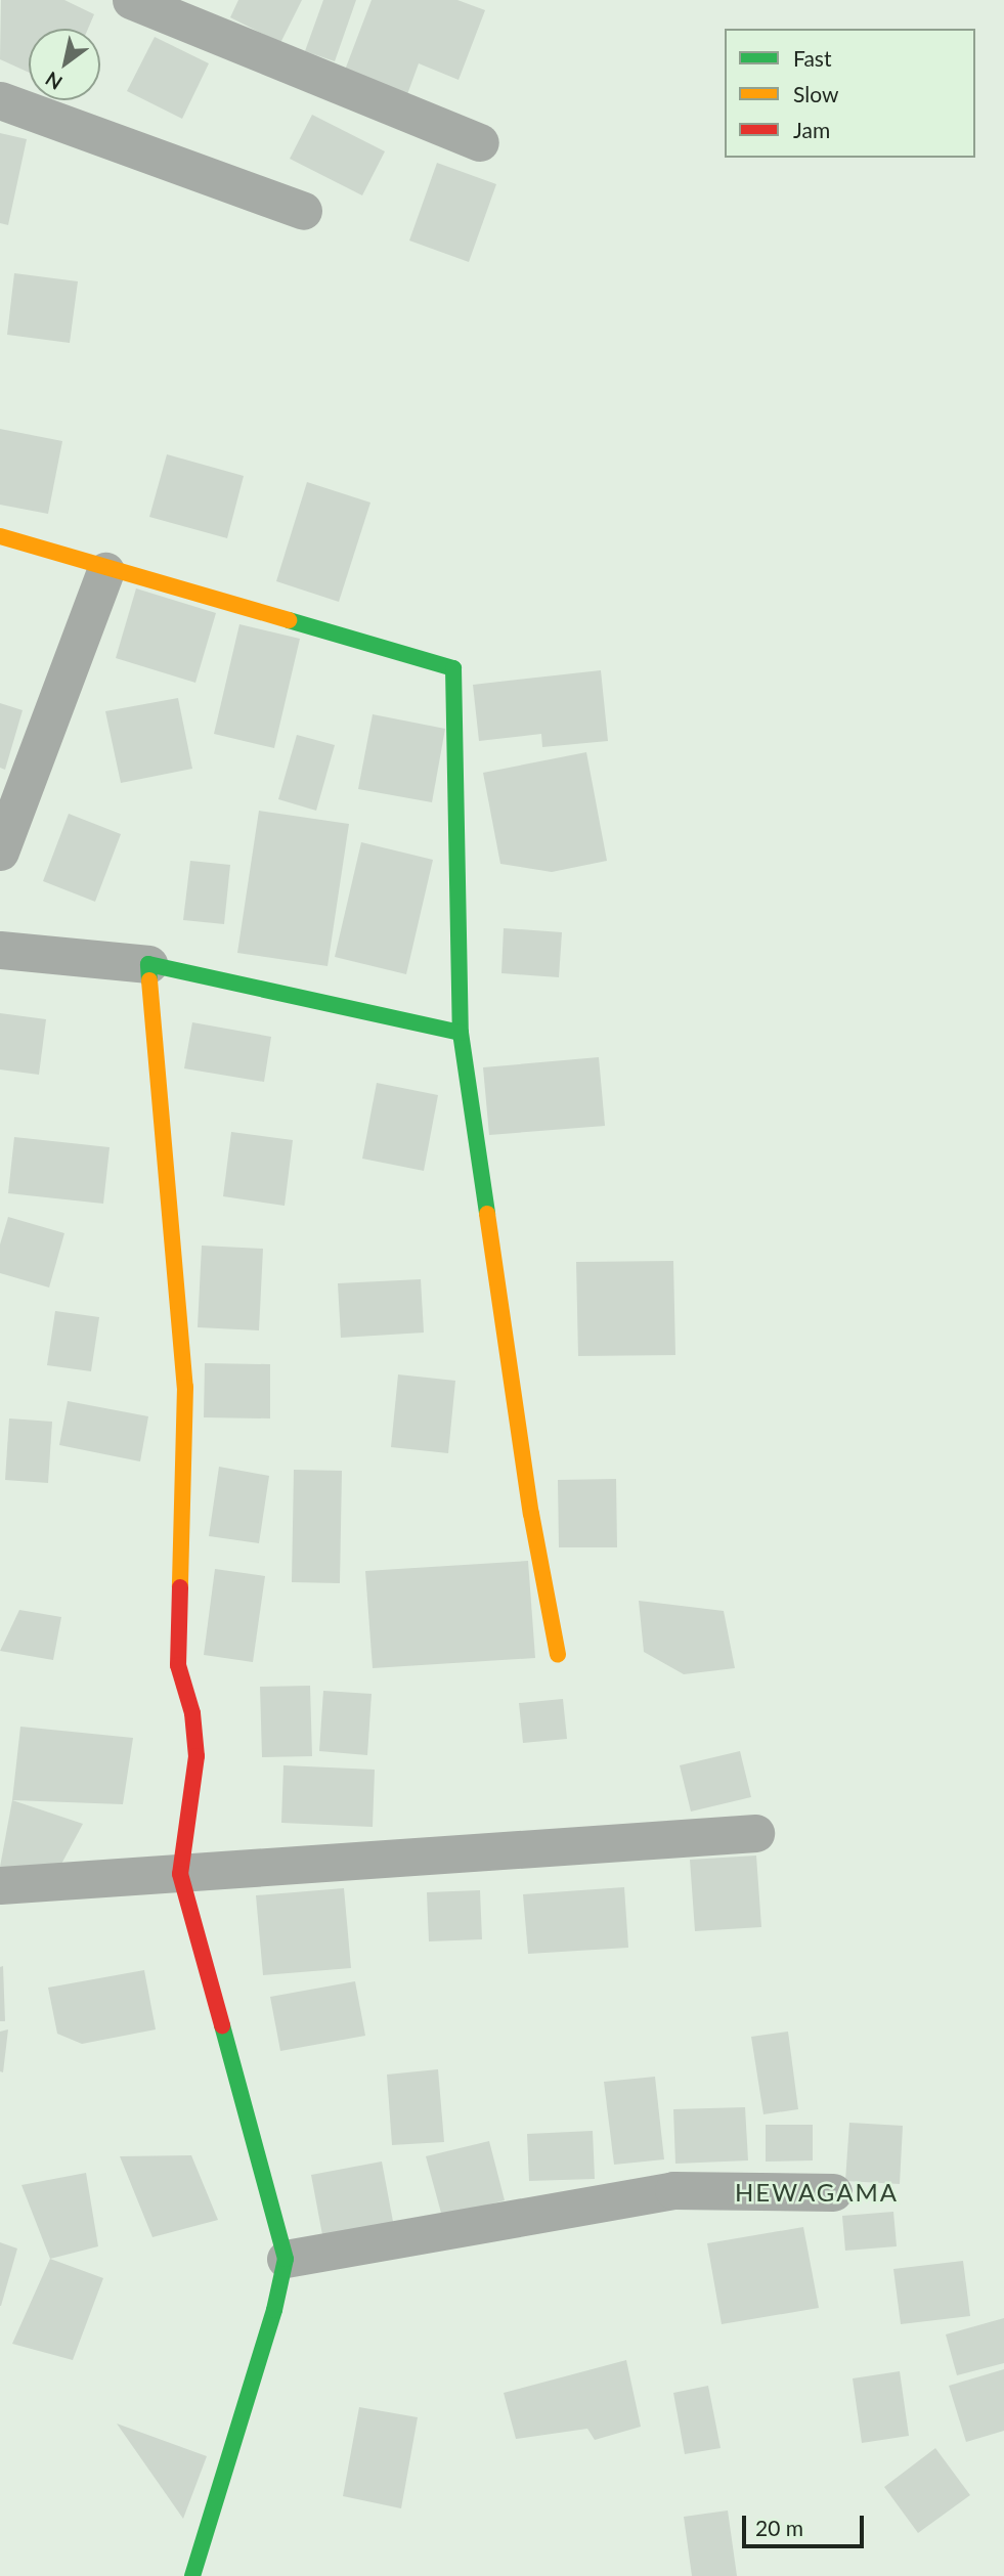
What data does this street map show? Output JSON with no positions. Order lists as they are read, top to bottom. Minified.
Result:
{"districts":["HEWAGAMA"],"legend":["Fast","Slow","Jam"],"scale_bar":"20 m","north":"bottom left"}
